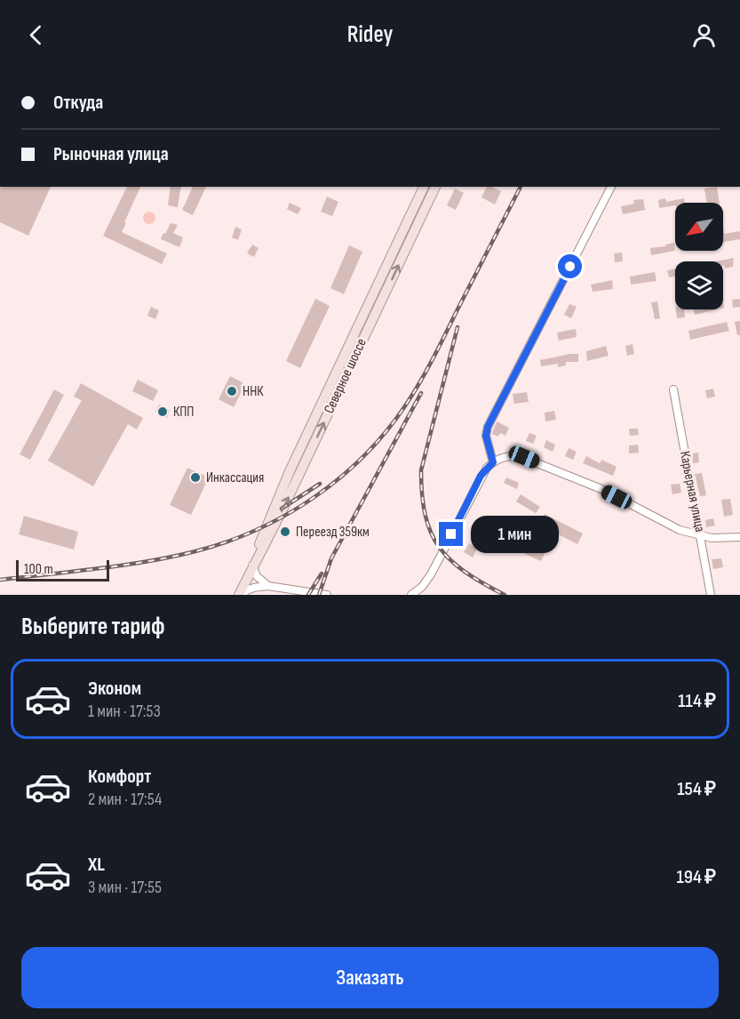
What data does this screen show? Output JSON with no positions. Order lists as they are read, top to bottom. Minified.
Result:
{"streets":{"main road":["Северное шоссе"],"street":["Карьерная улица"]},"places":["ННК","КПП","Инкассация","Переезд 359км"],"scale_bar":"100 m","north":"bottom left","page":{"header":"Ridey","banner":["Откуда","Рыночная улица"],"bubble":"1 мин","scale":"100 m","heading":"Выберите тариф","list":[{"name":"Эконом","note":"1 мин · 17:53","value":"114 ₽"},{"name":"Комфорт","note":"2 мин · 17:54","value":"154 ₽"},{"name":"XL","note":"3 мин · 17:55","value":"194 ₽"}],"buttons":"Заказать"}}
